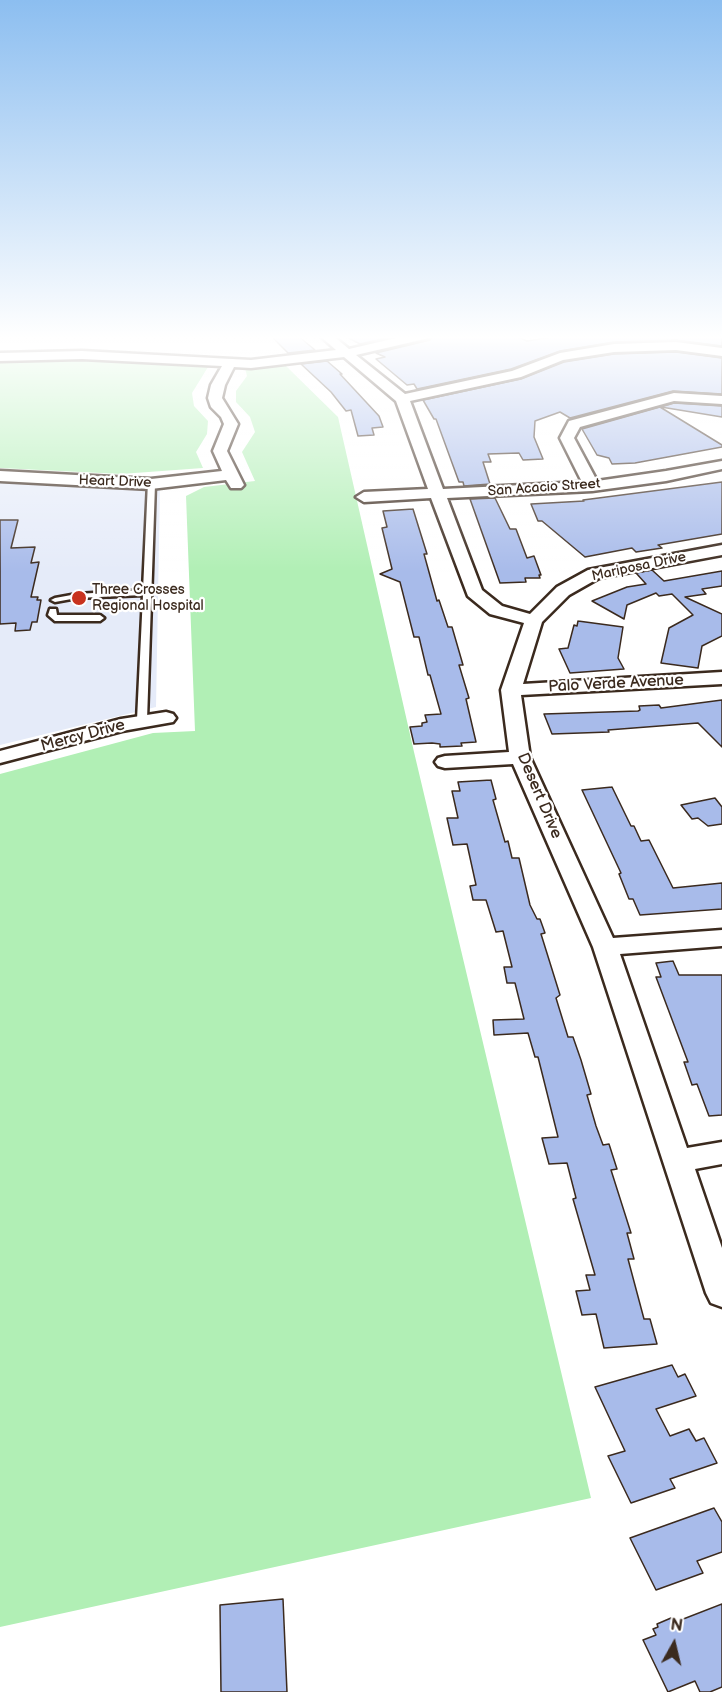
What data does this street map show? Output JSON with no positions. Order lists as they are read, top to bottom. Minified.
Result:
{"streets":{"street":["Heart Drive","San Acacio Street","Mariposa Drive","Palo Verde Avenue","Mercy Drive","Desert Drive"]},"crossings":[["Mariposa Drive","Desert Drive"],["Palo Verde Avenue","Desert Drive"]],"places":["Three Crosses Regional Hospital"],"north":"top"}
